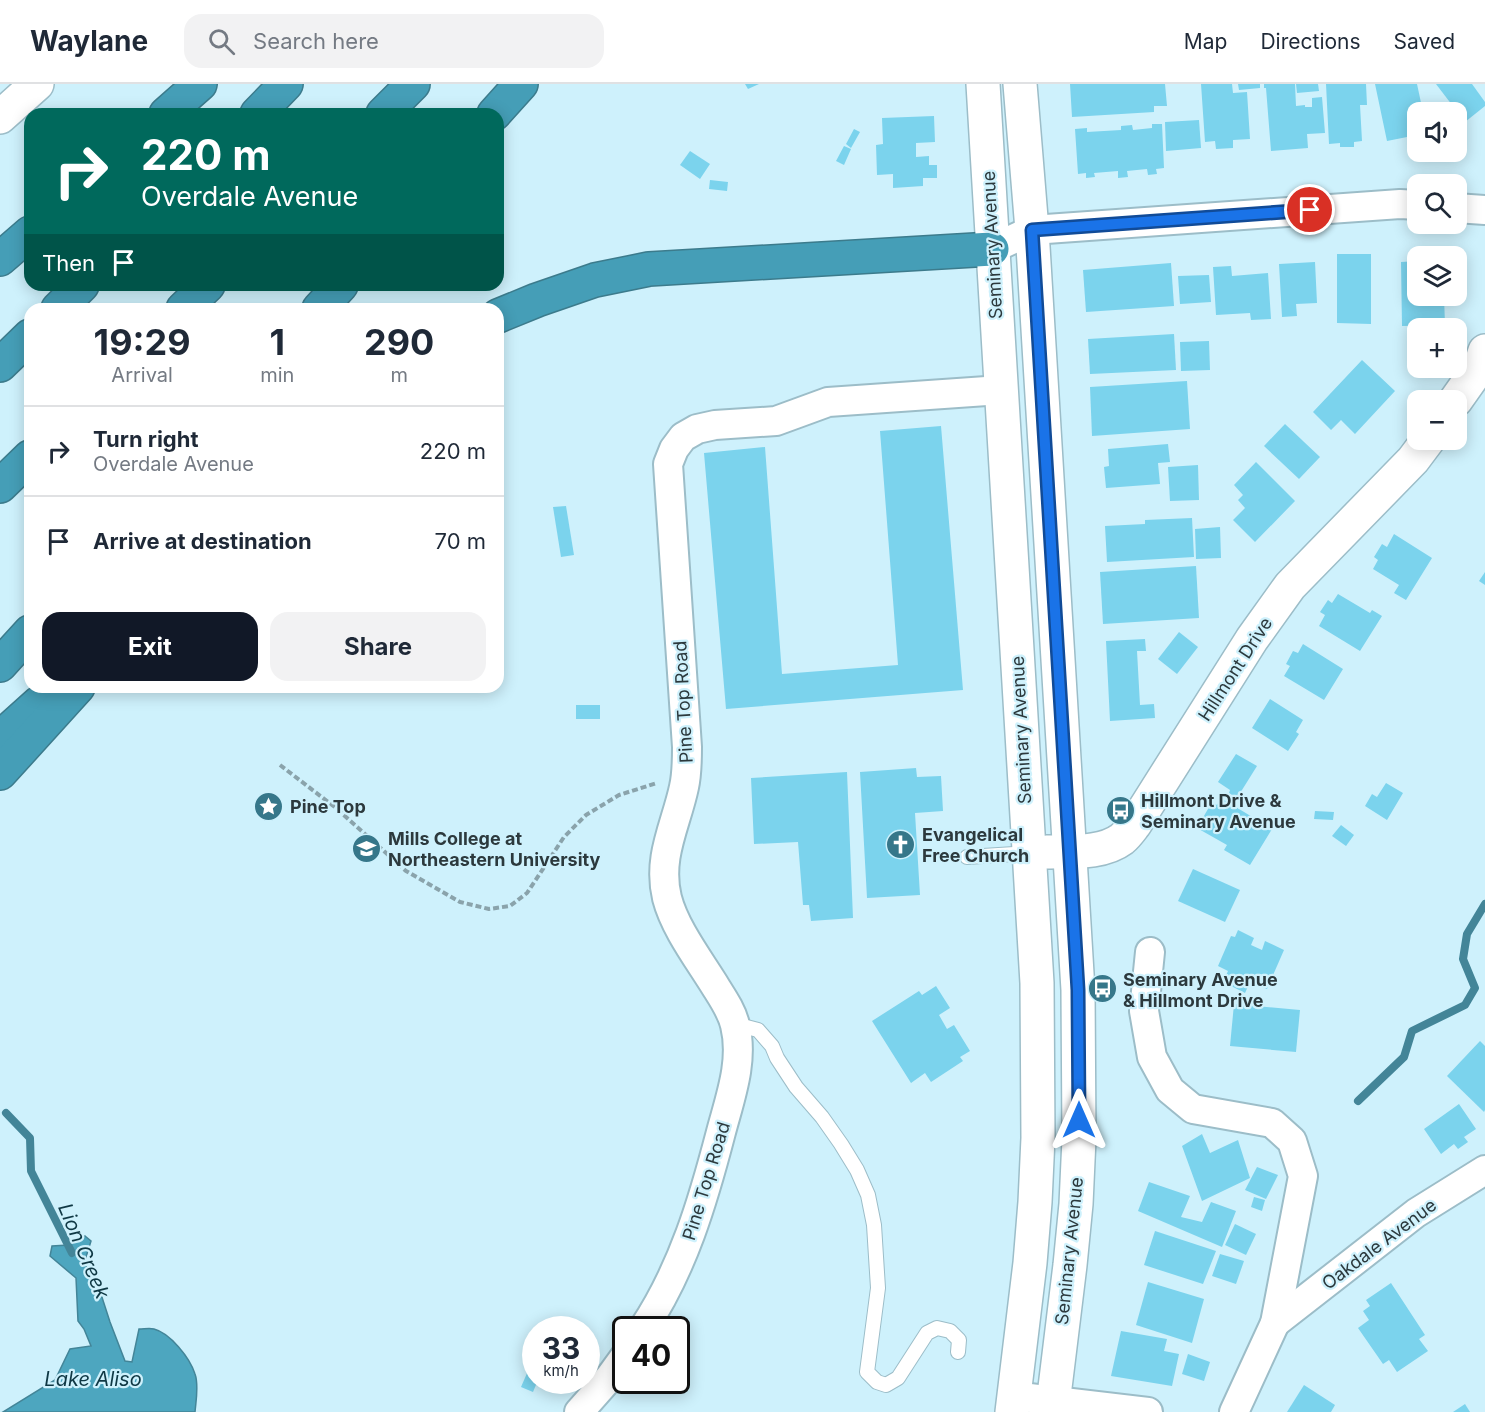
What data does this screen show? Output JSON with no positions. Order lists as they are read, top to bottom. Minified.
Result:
{"streets":{"street":["Seminary Avenue","Hillmont Drive","Pine Top Road","Oakdale Avenue"]},"crossings":[["Seminary Avenue","Hillmont Drive"],["Seminary Avenue","Pine Top Road"]],"water":["Lion Creek","Lake Aliso"],"places":{"place":["Pine Top"],"bus stop":["Hillmont Drive & Seminary Avenue","Seminary Avenue & Hillmont Drive"],"church":["Evangelical Free Church"],"school or university":["Mills College at Northeastern University"]},"page":{"header":"Waylane","search":"Search here","nav":["Map","Directions","Saved"],"map_buttons":["+","−"],"turn":["220 m","Overdale Avenue"],"then":"Then","eta":["19:29","Arrival","1","min","290","m"],"list":[{"name":"Turn right","note":"Overdale Avenue","value":"220 m"},{"name":"Arrive at destination","value":"70 m"}],"buttons":["Exit","Share"],"speed":"33 km/h","limit":"40"}}
